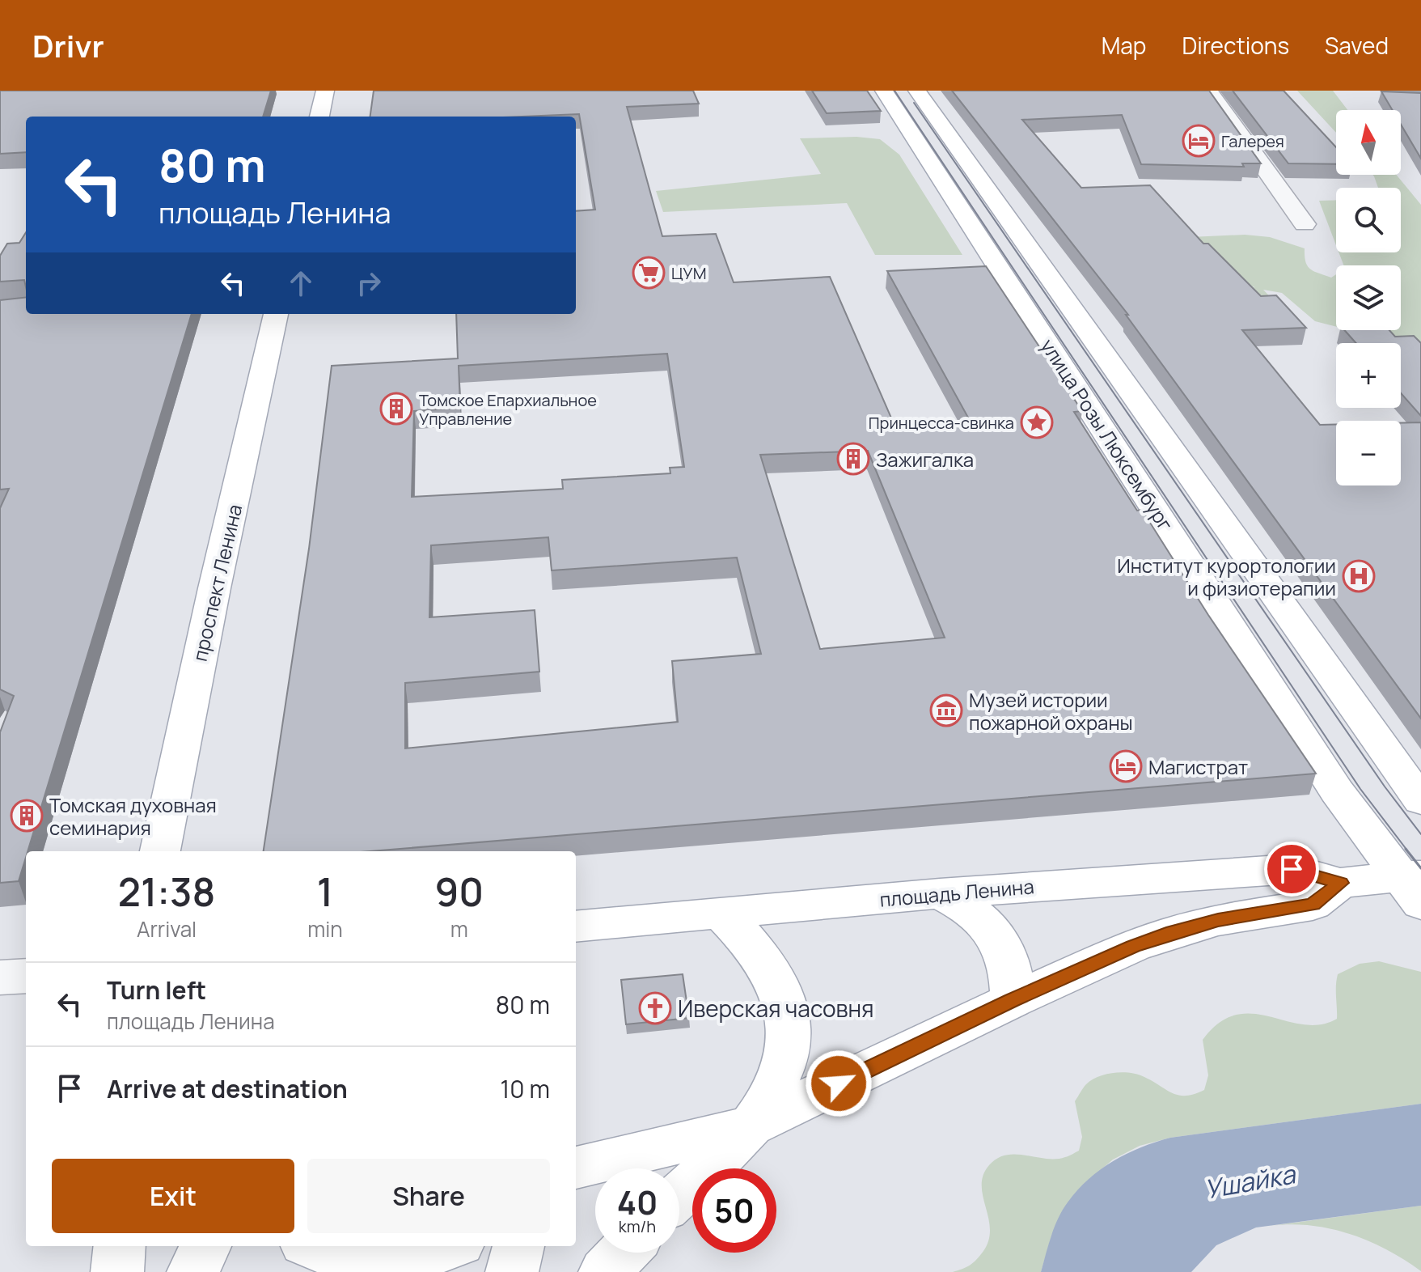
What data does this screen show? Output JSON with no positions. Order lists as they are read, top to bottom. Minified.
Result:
{"streets":{"main road":["улица Розы Люксембург","проспект Ленина","площадь Ленина"]},"crossings":[["улица Розы Люксембург","площадь Ленина"]],"water":["Ушайка"],"places":{"hotel":["Галерея","Магистрат"],"supermarket":["ЦУМ"],"building":["Томское Епархиальное Управление","Зажигалка","Томская духовная семинария"],"place":["Принцесса-свинка"],"hospital":["Институт курортологии и физиотерапии"],"museum":["Музей истории пожарной охраны"],"church":["Иверская часовня"]},"north":"top","page":{"header":"Drivr","nav":["Map","Directions","Saved"],"map_buttons":["+","−"],"turn":["80 m","площадь Ленина"],"eta":["21:38","Arrival","1","min","90","m"],"list":[{"name":"Turn left","note":"площадь Ленина","value":"80 m"},{"name":"Arrive at destination","value":"10 m"}],"buttons":["Exit","Share"],"speed":"40 km/h","limit":"50"}}
